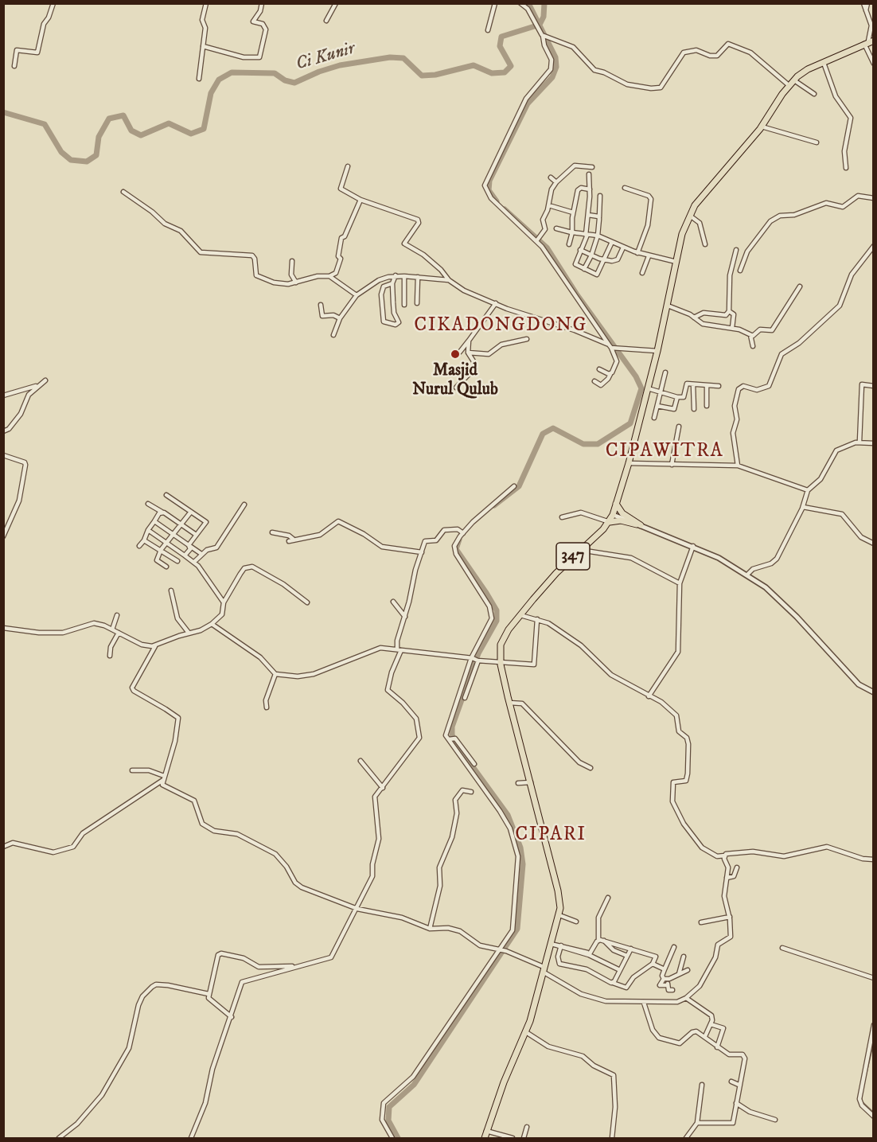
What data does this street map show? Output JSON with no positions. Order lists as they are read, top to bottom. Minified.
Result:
{"streets":{"main road":["347"]},"districts":["CIKADONGDONG","CIPAWITRA","CIPARI"],"water":["Ci Kunir"],"places":["Masjid Nurul Qulub"]}
